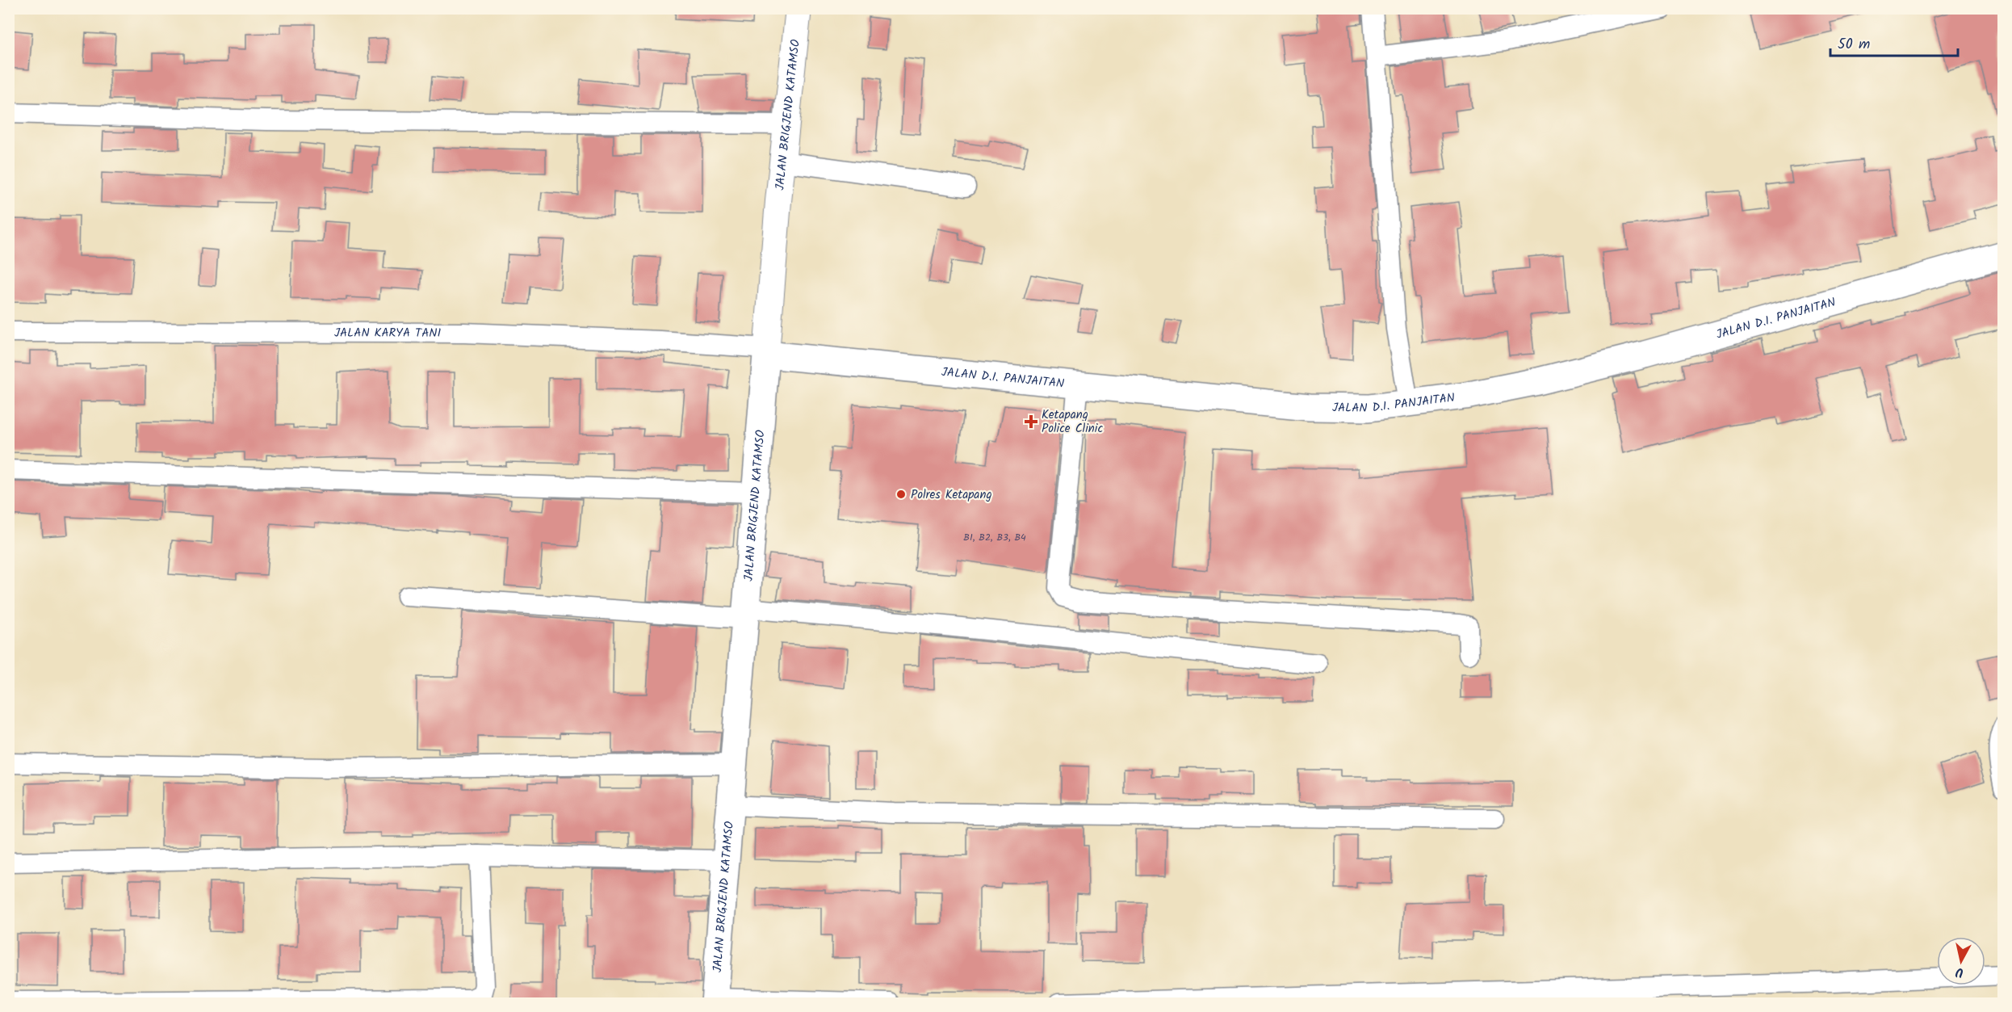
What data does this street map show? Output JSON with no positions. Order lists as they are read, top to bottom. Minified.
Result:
{"streets":{"highway":["JALAN BRIGJEND KATAMSO","JALAN D.I. PANJAITAN"],"street":["JALAN KARYA TANI"]},"crossings":[["JALAN BRIGJEND KATAMSO","JALAN D.I. PANJAITAN"],["JALAN BRIGJEND KATAMSO","JALAN KARYA TANI"],["JALAN D.I. PANJAITAN","JALAN KARYA TANI"]],"places":{"health":["Ketapang Police Clinic"],"other":["Polres Ketapang"]},"house_numbers":["B1, B2, B3, B4"],"scale_bar":"50 m","north":"bottom"}
